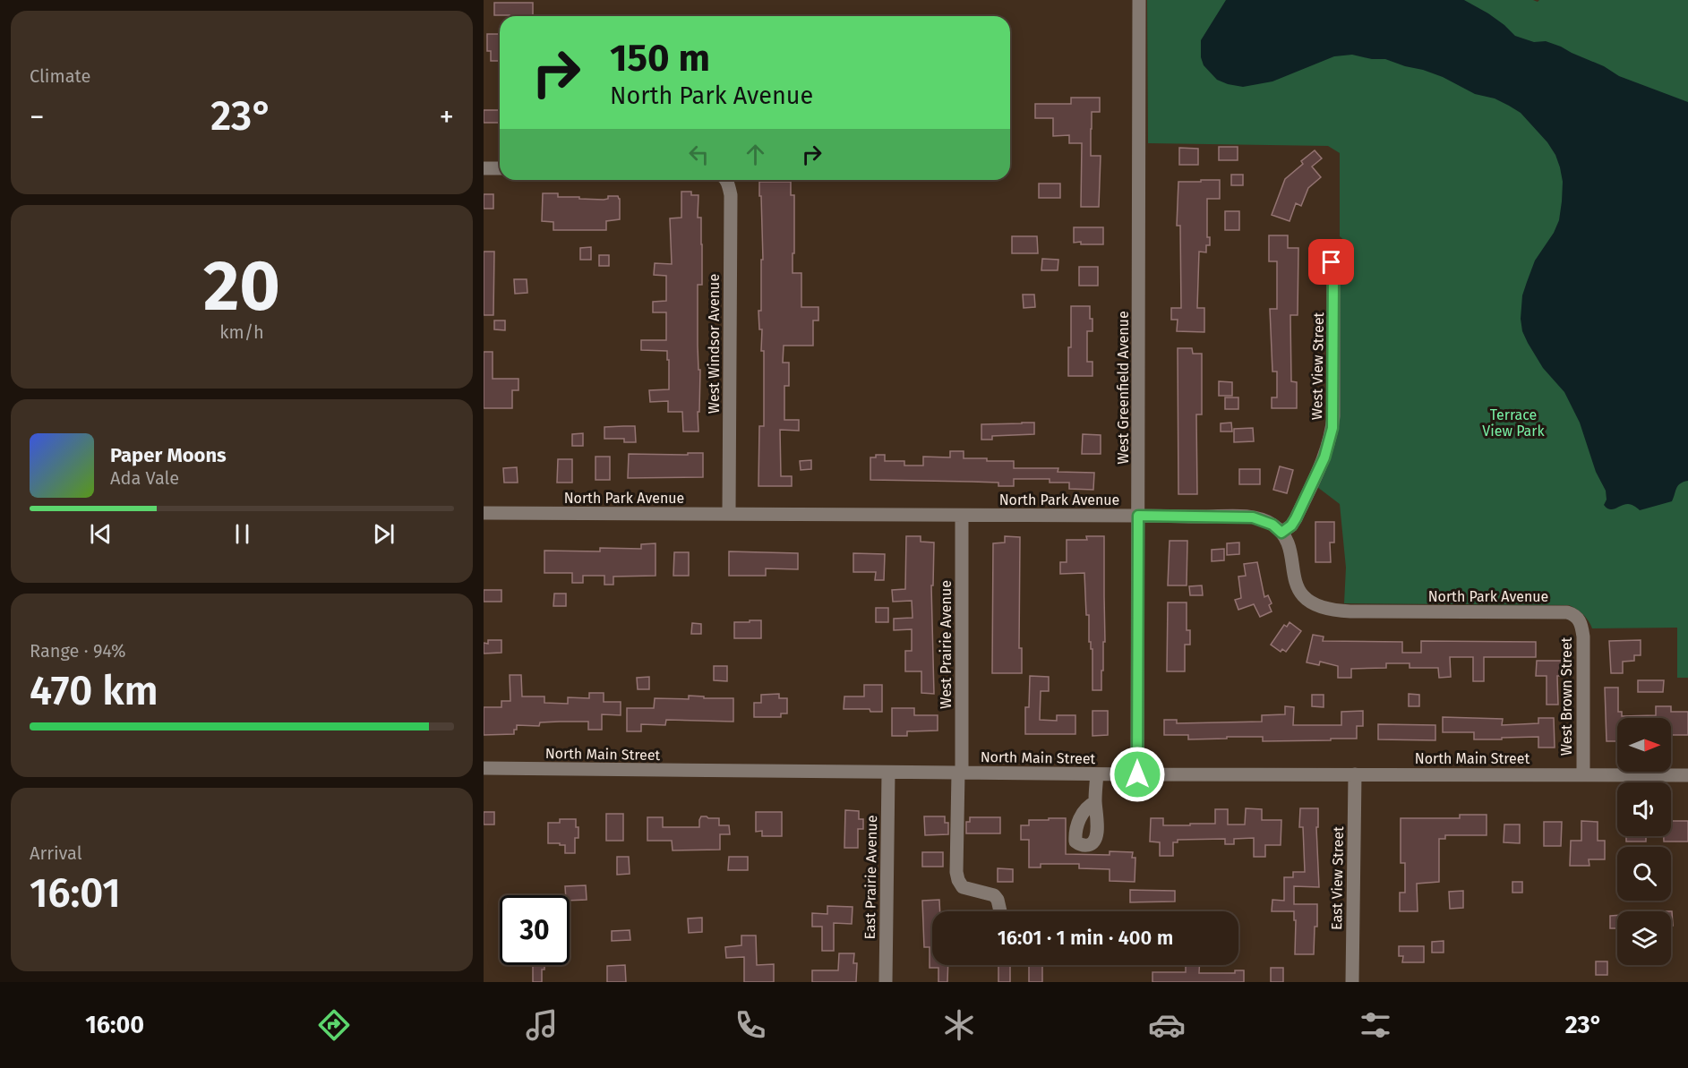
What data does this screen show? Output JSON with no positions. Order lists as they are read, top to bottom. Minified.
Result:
{"streets":{"street":["West Windsor Avenue","West View Street","West Greenfield Avenue","North Park Avenue","West Prairie Avenue","West Brown Street","North Main Street","East Prairie Avenue","East View Street"]},"crossings":[["West Windsor Avenue","North Park Avenue"],["West View Street","North Park Avenue"],["West Greenfield Avenue","North Park Avenue"],["West Greenfield Avenue","North Main Street"],["North Park Avenue","West Prairie Avenue"],["North Park Avenue","West Brown Street"],["West Prairie Avenue","North Main Street"],["West Brown Street","North Main Street"],["North Main Street","East Prairie Avenue"],["North Main Street","East View Street"]],"parks":["Terrace View Park"],"north":"right","page":{"tile":["Climate",["20","km/h"],["Range · 94%","470 km"],["Arrival","16:01"]],"turn":["150 m","North Park Avenue"],"heat":["−","23°","+"],"song":["Paper Moons","Ada Vale"],"limit":"30","trip":"16:01 · 1 min · 400 m","tabs":["16:00","23°"]}}
